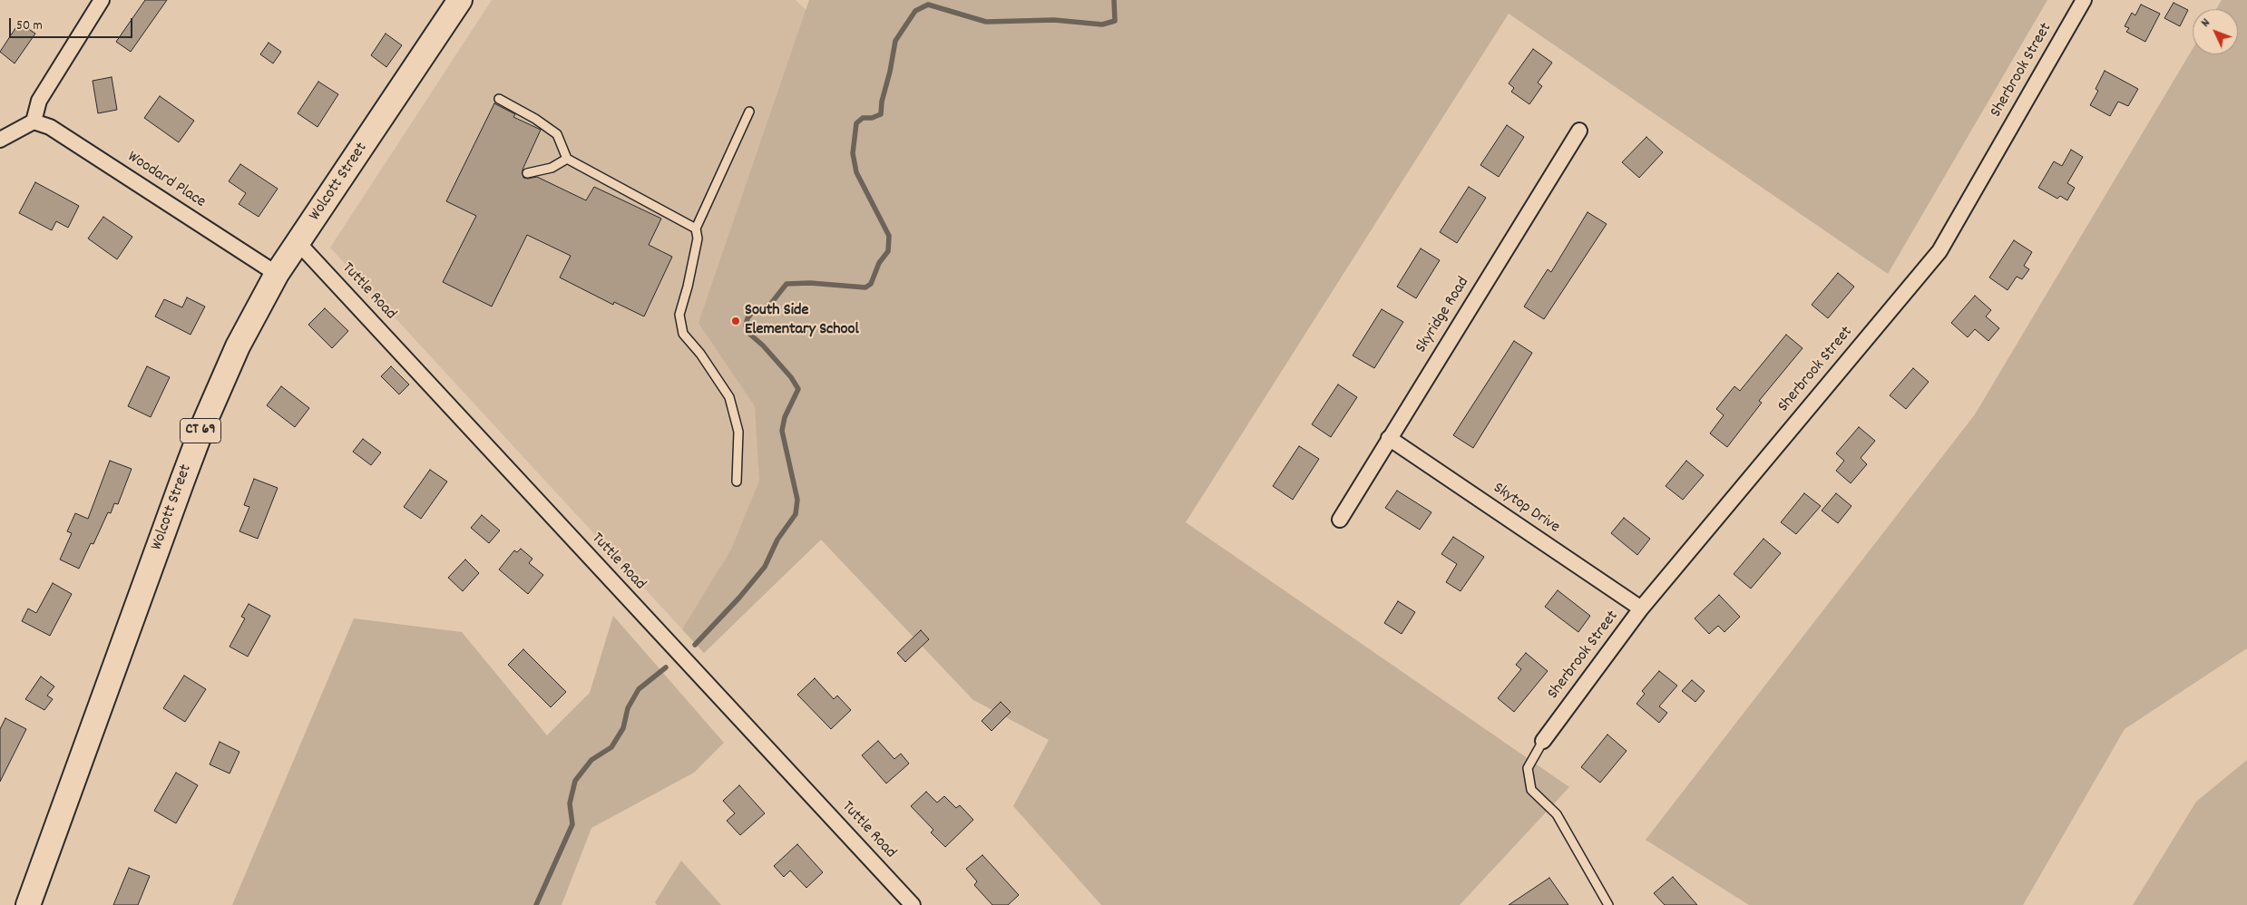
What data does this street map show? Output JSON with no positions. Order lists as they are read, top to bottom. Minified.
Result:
{"streets":{"main road":["Wolcott Street","CT 69"],"street":["Sherbrook Street","Woodard Place","Tuttle Road","Skyridge Road","Skytop Drive"]},"crossings":[["Sherbrook Street","Skytop Drive"],["Woodard Place","Wolcott Street"],["Wolcott Street","Tuttle Road"],["Skyridge Road","Skytop Drive"]],"places":["South Side Elementary School"],"scale_bar":"50 m","north":"top left"}
